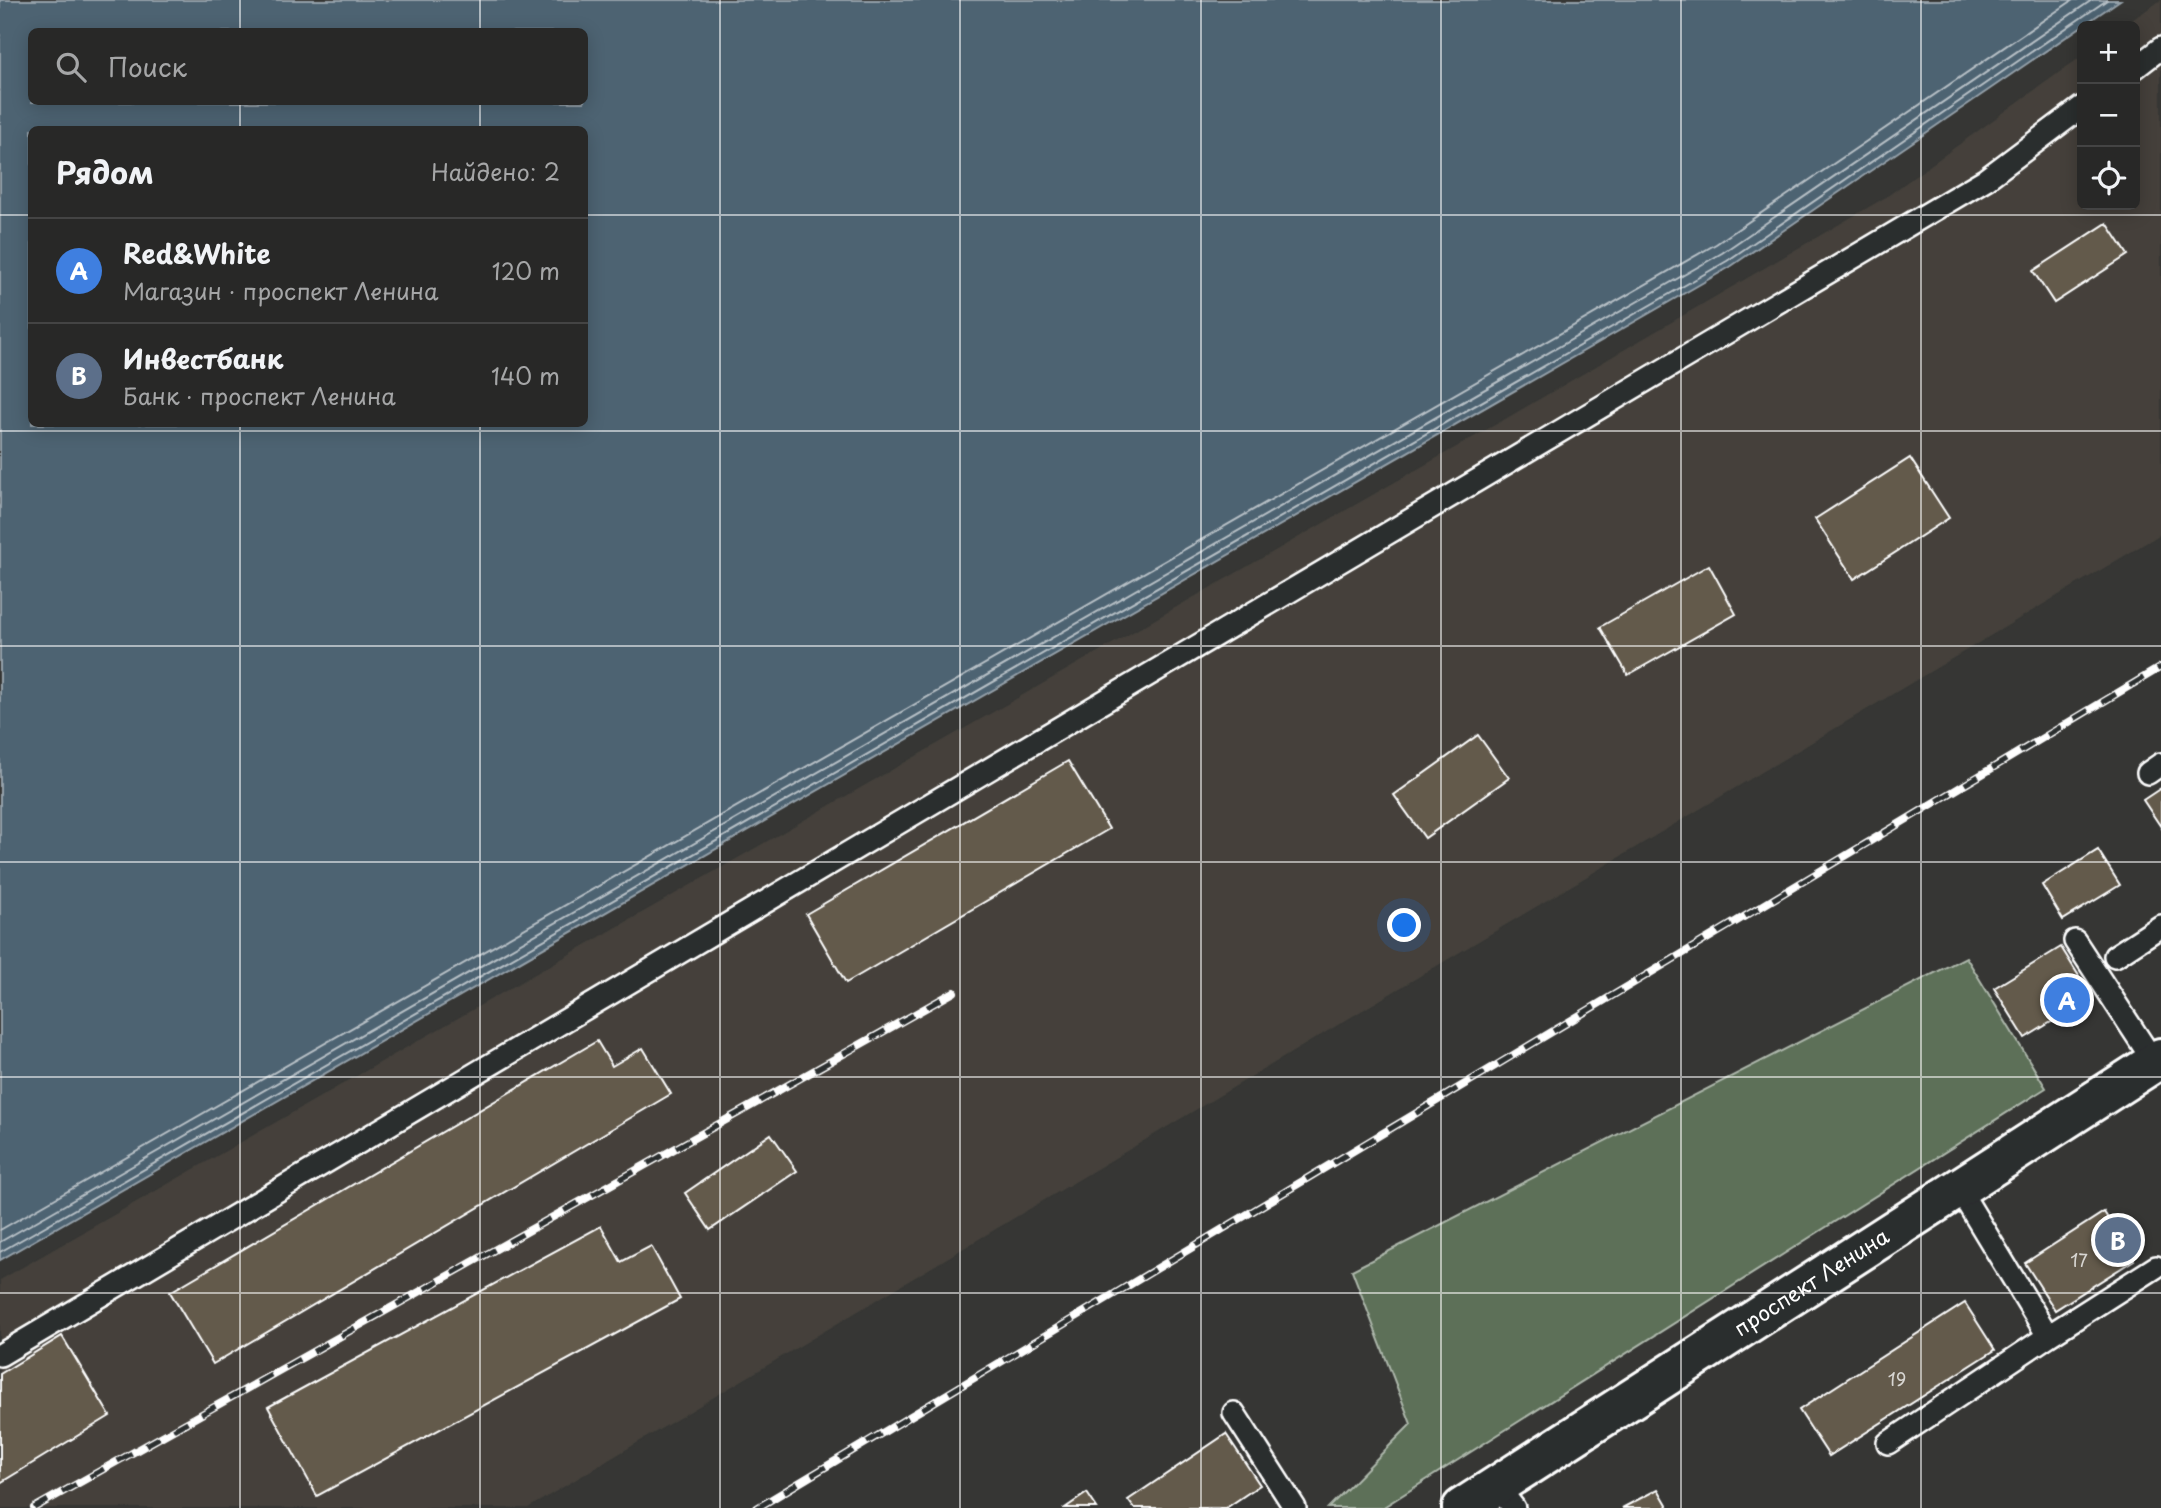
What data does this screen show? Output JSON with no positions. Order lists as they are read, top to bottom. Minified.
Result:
{"streets":{"main road":["проспект Ленина"]},"house_numbers":["17","19"],"page":{"map_buttons":["+","−"],"search":"Поиск","heading":["Рядом","Найдено: 2"],"list":[{"mark":"A","name":"Red&White","note":"Магазин · проспект Ленина","value":"120 m"},{"mark":"B","name":"Инвестбанк","note":"Банк · проспект Ленина","value":"140 m"}],"pins":["A","B"]}}
